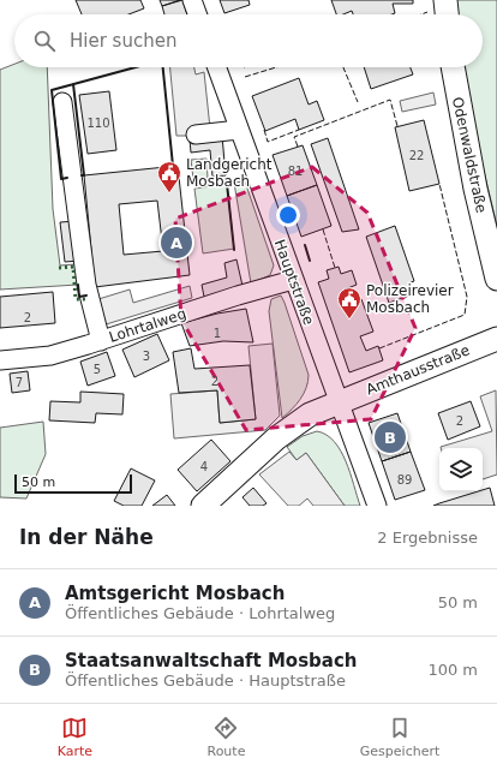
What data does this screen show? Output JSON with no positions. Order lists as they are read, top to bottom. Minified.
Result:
{"streets":{"main road":["Odenwaldstraße","Amthausstraße"],"street":["Hauptstraße","Lohrtalweg"]},"crossings":[["Hauptstraße","Lohrtalweg"],["Hauptstraße","Amthausstraße"]],"places":{"public building":["Landgericht Mosbach","Polizeirevier Mosbach"]},"house_numbers":["110","22","81","2","1","3","5","2","7","2","4","89"],"scale_bar":"50 m","page":{"search":"Hier suchen","pins":["A","B"],"scale":"50 m","heading":["In der Nähe","2 Ergebnisse"],"list":[{"mark":"A","name":"Amtsgericht Mosbach","note":"Öffentliches Gebäude · Lohrtalweg","value":"50 m"},{"mark":"B","name":"Staatsanwaltschaft Mosbach","note":"Öffentliches Gebäude · Hauptstraße","value":"100 m"}],"nav":["Karte","Route","Gespeichert"]}}
